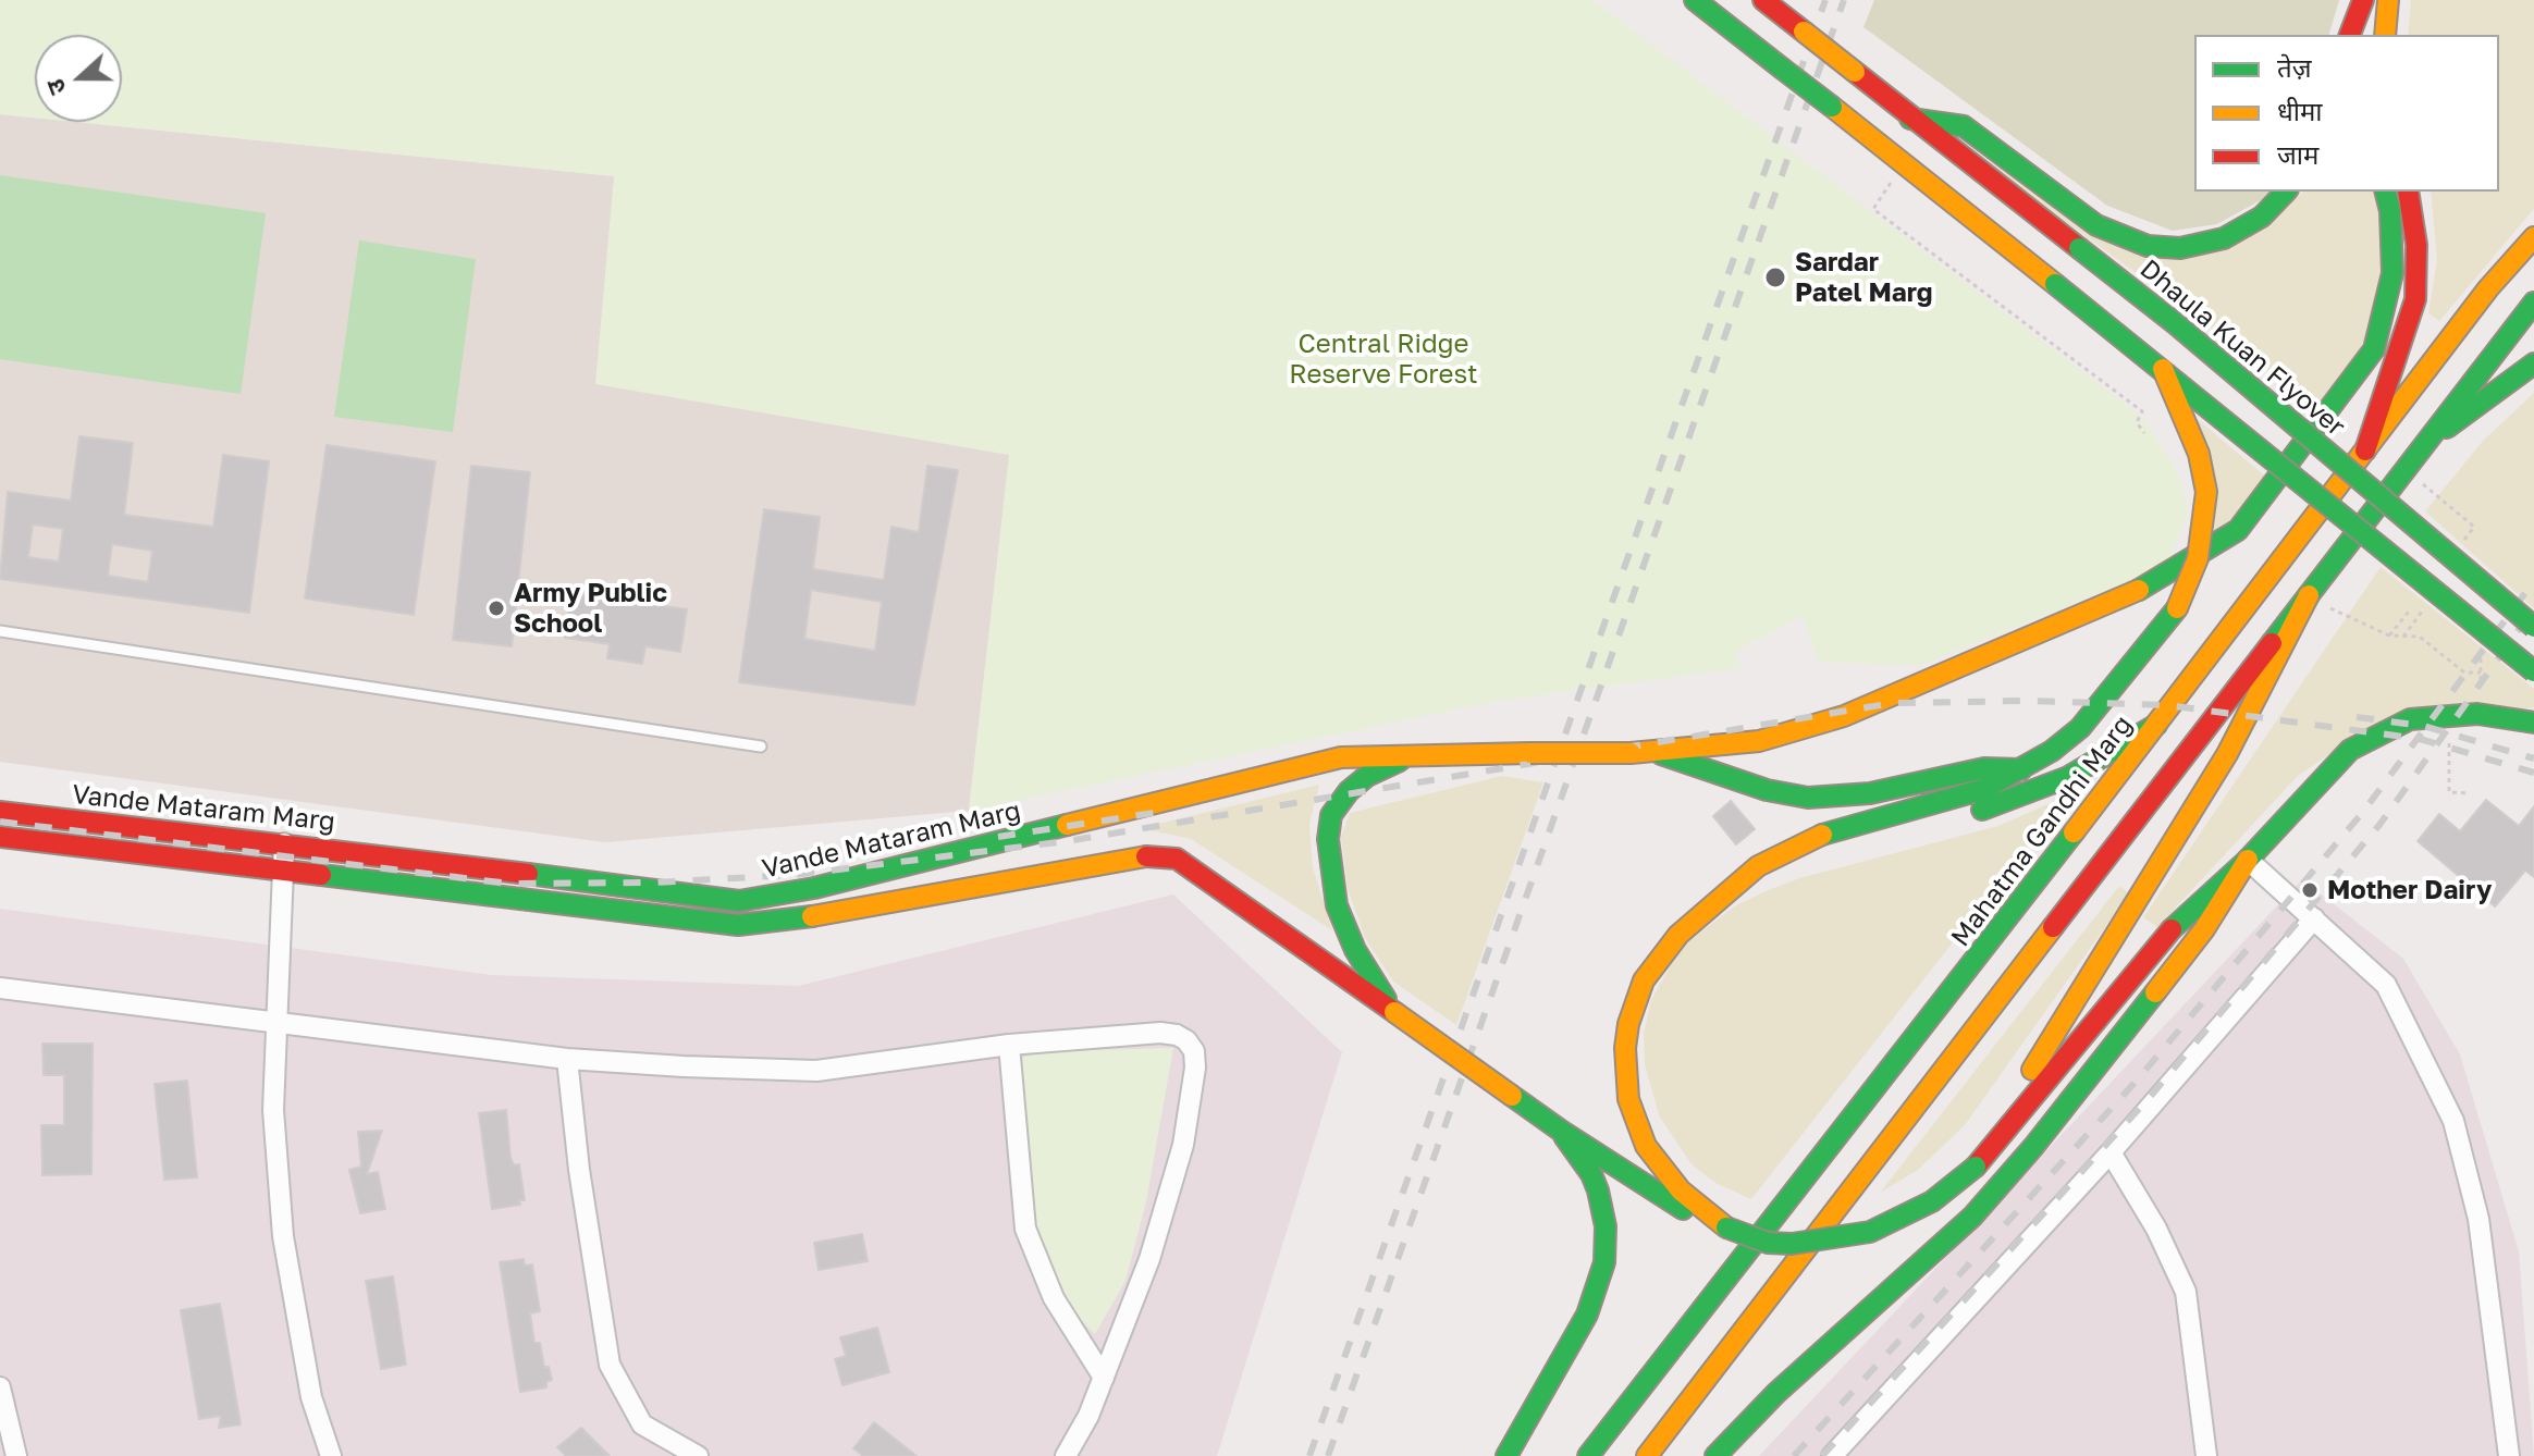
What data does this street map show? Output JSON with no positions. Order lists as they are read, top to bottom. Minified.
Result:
{"streets":{"main road":["Dhaula Kuan Flyover","Vande Mataram Marg","Mahatma Gandhi Marg"]},"parks":["Central Ridge Reserve Forest"],"places":["Sardar Patel Marg","Army Public School","Mother Dairy"],"legend":["तेज़","धीमा","जाम"],"north":"left"}
